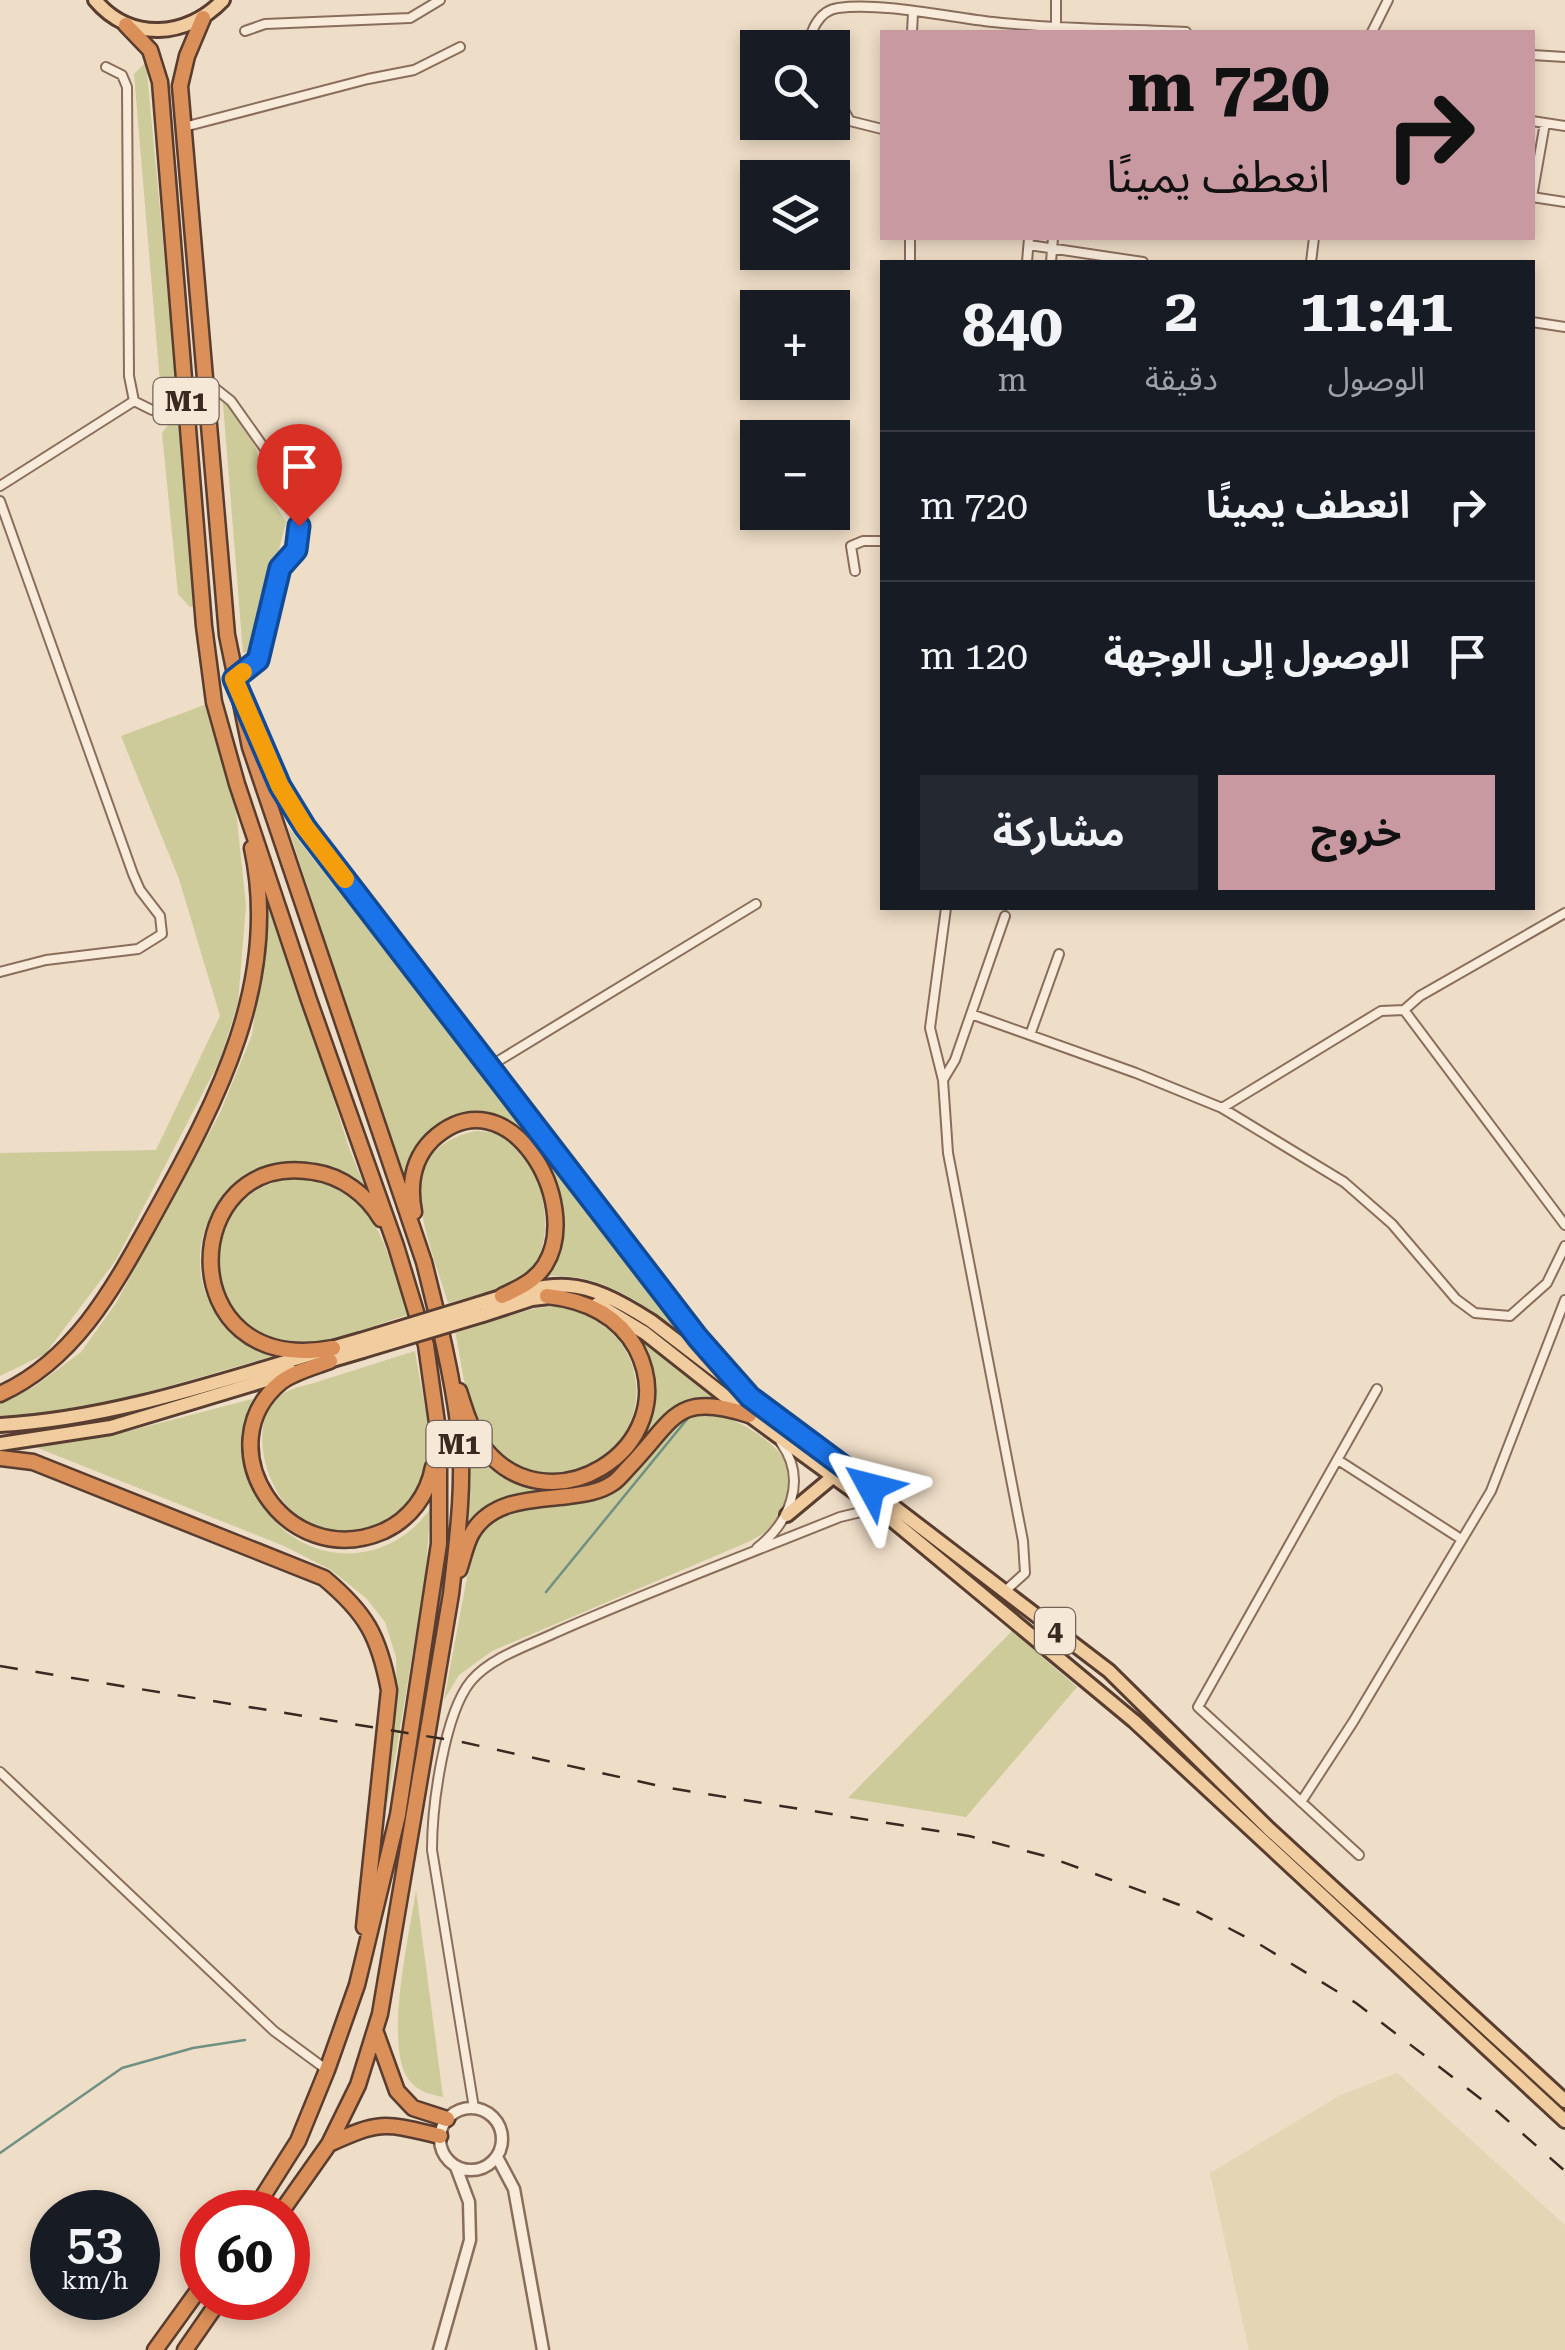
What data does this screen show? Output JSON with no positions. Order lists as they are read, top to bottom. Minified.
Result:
{"streets":{"highway":["M1"],"main road":["4"]},"page":{"map_buttons":["+","−"],"turn":["720 m","انعطف يمينًا"],"eta":["11:41","الوصول","2","دقيقة","840","m"],"list":[{"name":"انعطف يمينًا","value":"720 m"},{"name":"الوصول إلى الوجهة","value":"120 m"}],"buttons":["خروج","مشاركة"],"speed":"53 km/h","limit":"60"}}
